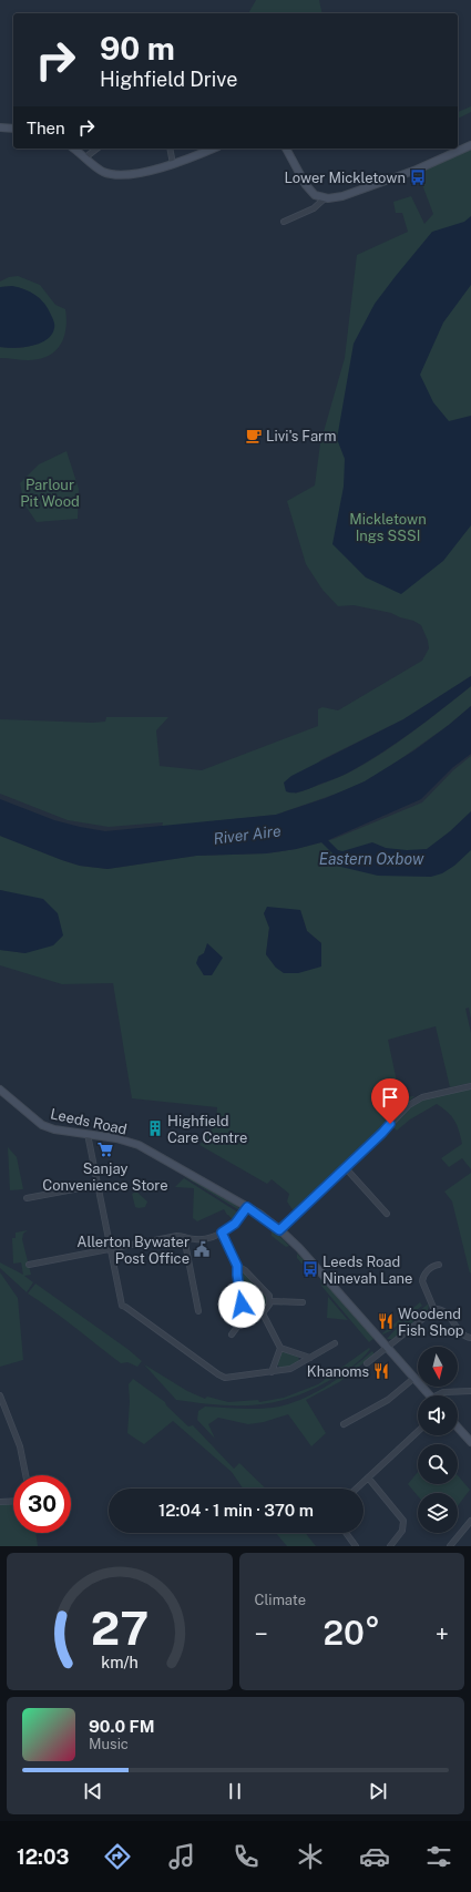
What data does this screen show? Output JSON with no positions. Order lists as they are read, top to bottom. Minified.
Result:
{"streets":{"street":["Leeds Road"]},"water":["River Aire","Eastern Oxbow"],"parks":["Parlour Pit Wood","Mickletown Ings SSSI"],"places":{"bus stop":["Lower Mickletown","Leeds Road Ninevah Lane"],"cafe":["Livi's Farm"],"building":["Highfield Care Centre"],"supermarket":["Sanjay Convenience Store"],"public building":["Allerton Bywater Post Office"],"restaurant":["Woodend Fish Shop","Khanoms"]},"north":"bottom","page":{"turn":["90 m","Highfield Drive"],"then":"Then","limit":"30","trip":"12:04 · 1 min · 370 m","tile":"Climate","heat":["−","20°","+"],"song":["90.0 FM","Music"],"tabs":"12:03","gauge":["27","km/h"]}}
